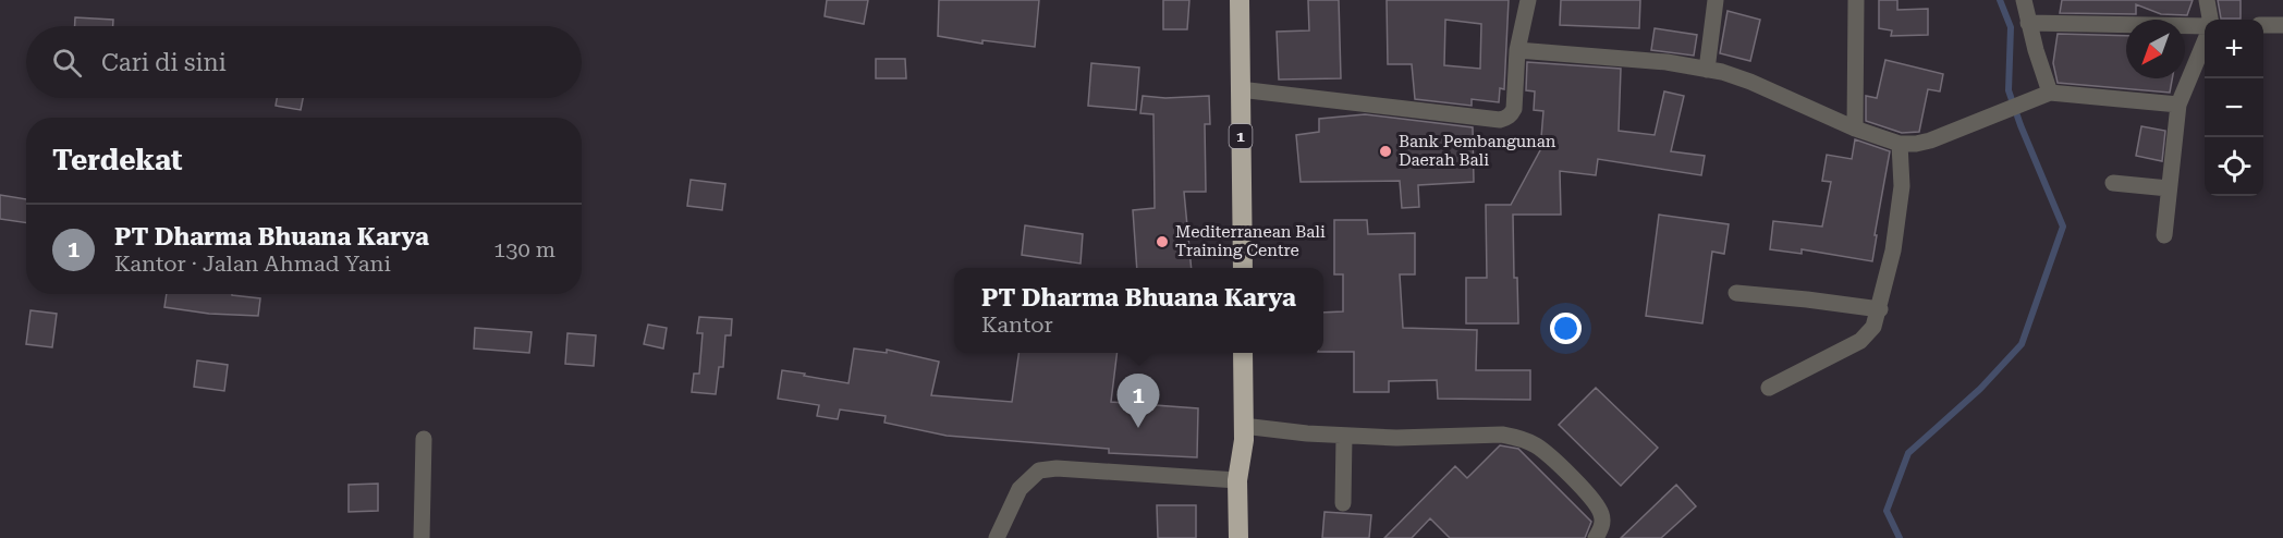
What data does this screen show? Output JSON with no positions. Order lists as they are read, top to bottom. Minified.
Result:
{"streets":{"highway":["1"]},"places":["Bank Pembangunan Daerah Bali","Mediterranean Bali Training Centre"],"north":"bottom left","page":{"map_buttons":["+","−"],"search":"Cari di sini","heading":"Terdekat","list":[{"mark":"1","name":"PT Dharma Bhuana Karya","note":"Kantor · Jalan Ahmad Yani","value":"130 m"}],"popup":["PT Dharma Bhuana Karya","Kantor"],"pins":"1"}}
